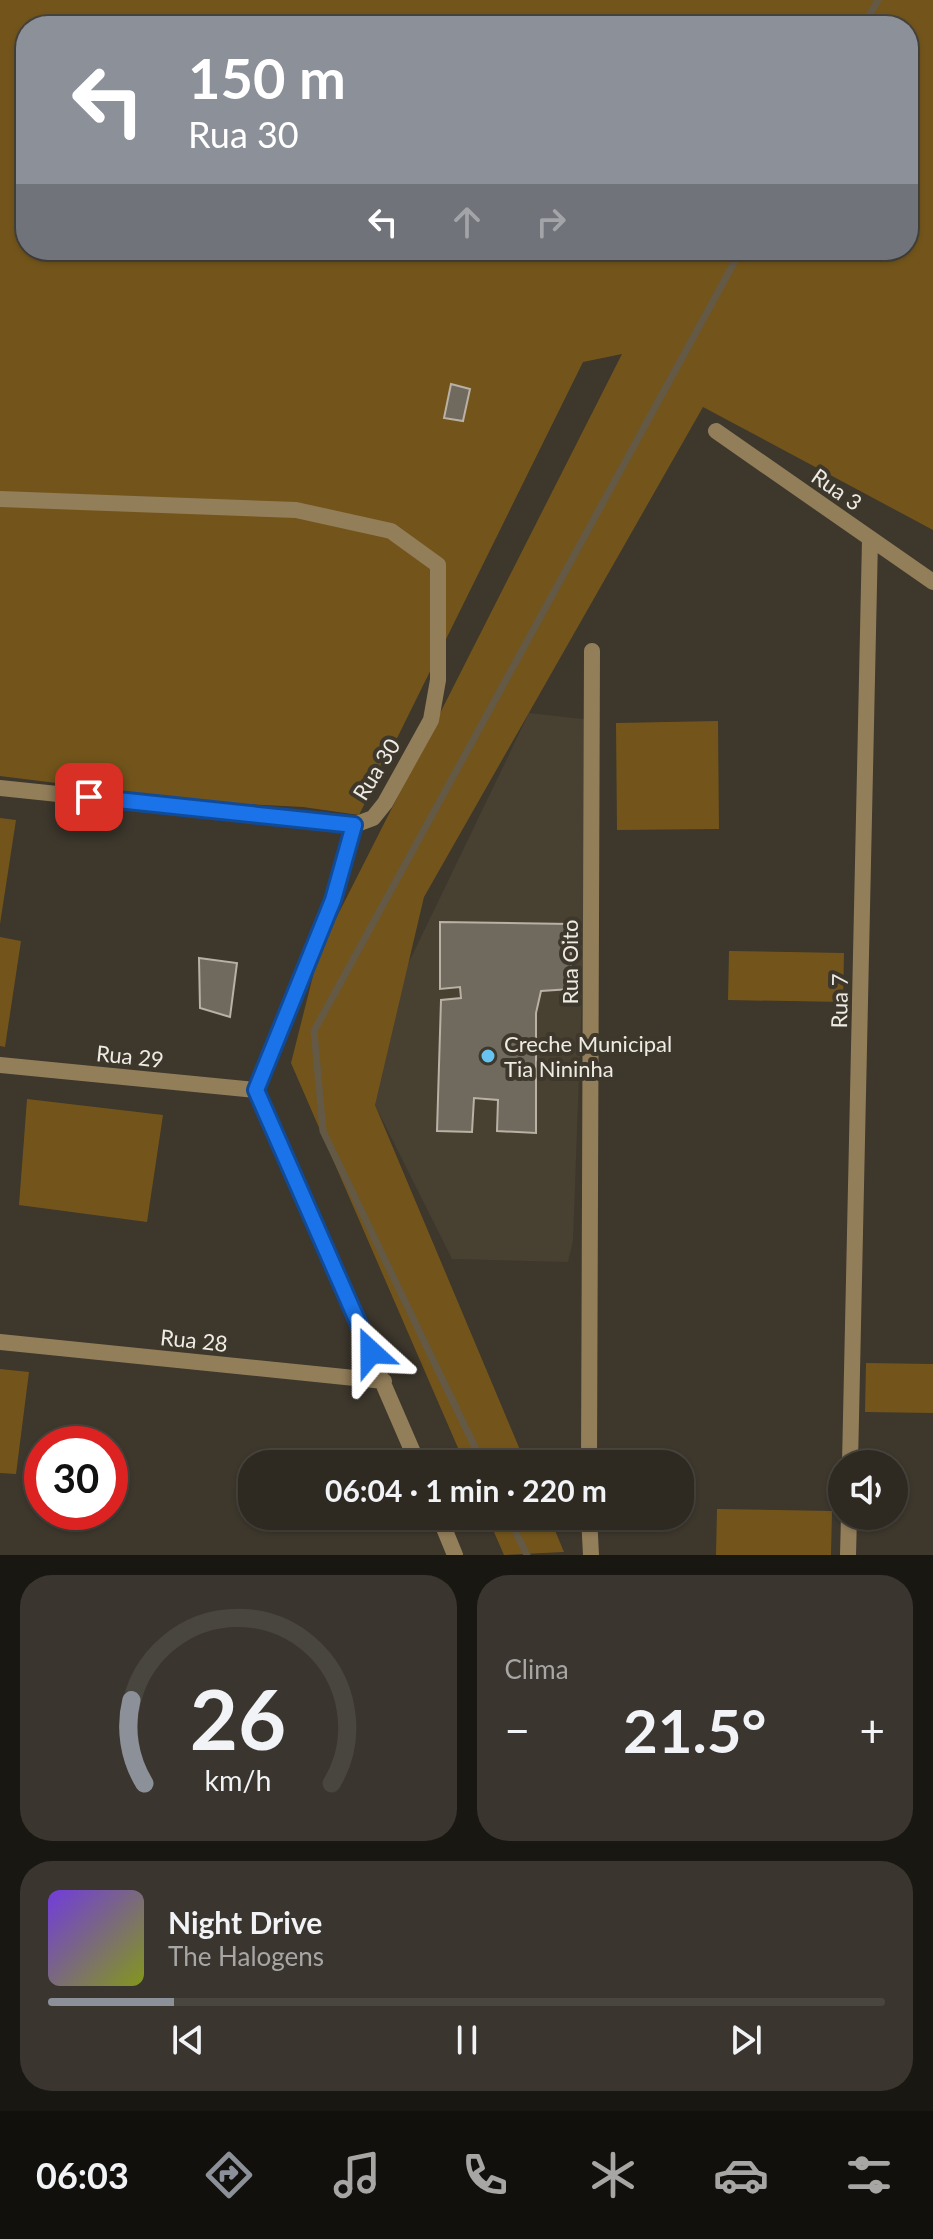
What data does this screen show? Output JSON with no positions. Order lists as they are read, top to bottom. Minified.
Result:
{"streets":{"street":["Rua 3","Rua 30","Rua Oito","Rua 7","Rua 29","Rua 28"]},"crossings":[["Rua 3","Rua 7"]],"places":["Creche Municipal Tia Nininha"],"page":{"turn":["150 m","Rua 30"],"limit":"30","trip":"06:04 · 1 min · 220 m","tile":"Clima","heat":["−","21.5°","+"],"song":["Night Drive","The Halogens"],"tabs":"06:03","gauge":["26","km/h"]}}
